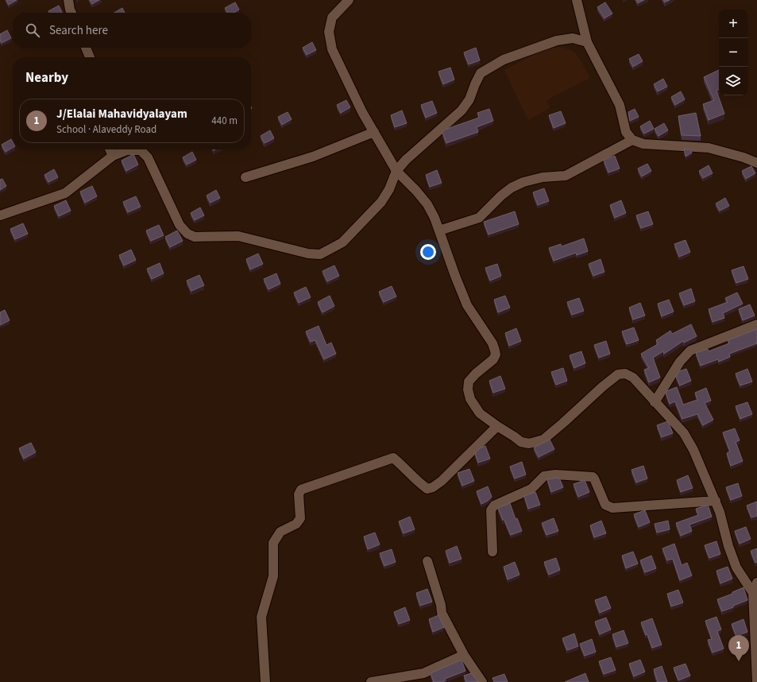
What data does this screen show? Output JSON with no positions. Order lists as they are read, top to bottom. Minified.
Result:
{"page":{"map_buttons":["+","−"],"search":"Search here","heading":"Nearby","list":[{"mark":"1","name":"J/Elalai Mahavidyalayam","note":"School · Alaveddy Road","value":"440 m"}],"pins":"1"}}
